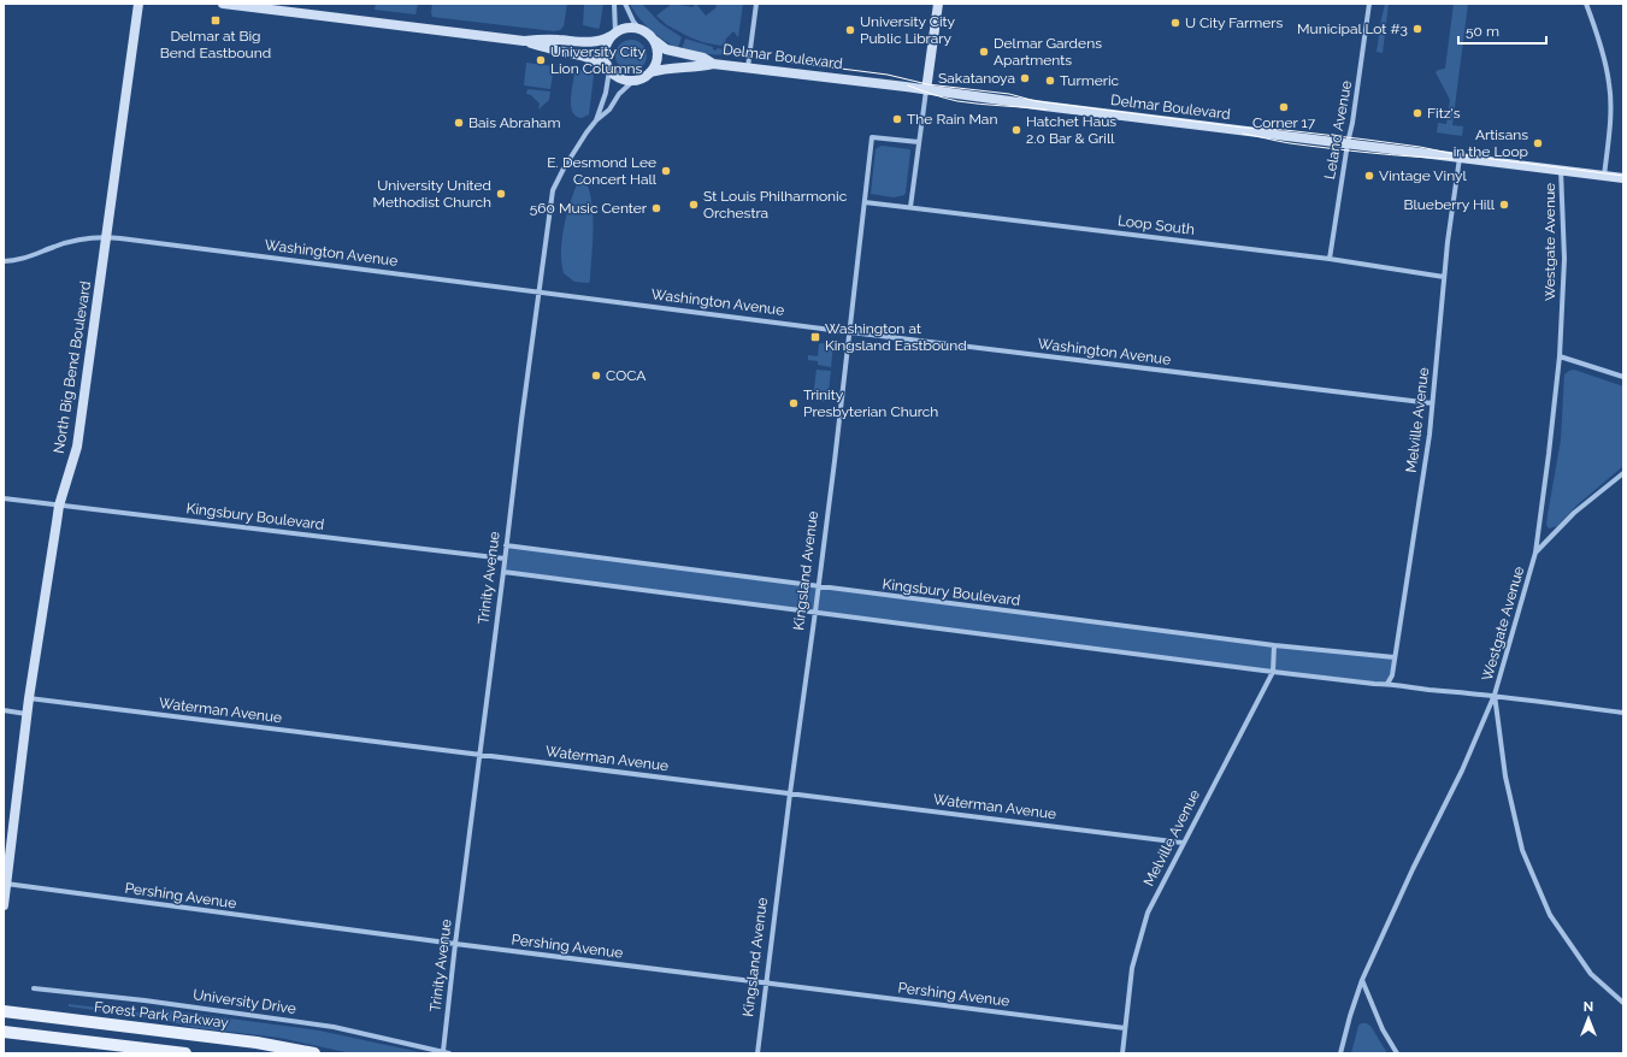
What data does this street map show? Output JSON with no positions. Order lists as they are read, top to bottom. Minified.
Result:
{"streets":{"main road":["Delmar Boulevard","North Big Bend Boulevard","Forest Park Parkway"],"street":["Leland Avenue","Loop South","Westgate Avenue","Washington Avenue","Melville Avenue","Kingsbury Boulevard","Kingsland Avenue","Trinity Avenue","Waterman Avenue","Pershing Avenue","University Drive"]},"crossings":[["Delmar Boulevard","Leland Avenue"],["Delmar Boulevard","Westgate Avenue"],["Delmar Boulevard","Melville Avenue"],["Delmar Boulevard","Trinity Avenue"],["Leland Avenue","Loop South"],["Loop South","Melville Avenue"],["Loop South","Kingsland Avenue"],["Washington Avenue","North Big Bend Boulevard"],["Washington Avenue","Melville Avenue"],["Washington Avenue","Kingsland Avenue"],["Washington Avenue","Trinity Avenue"],["North Big Bend Boulevard","Kingsbury Boulevard"],["North Big Bend Boulevard","Waterman Avenue"],["North Big Bend Boulevard","Pershing Avenue"],["Melville Avenue","Kingsbury Boulevard"],["Melville Avenue","Waterman Avenue"],["Melville Avenue","Pershing Avenue"],["Kingsbury Boulevard","Kingsland Avenue"],["Kingsbury Boulevard","Trinity Avenue"],["Kingsland Avenue","Waterman Avenue"],["Kingsland Avenue","Pershing Avenue"],["Trinity Avenue","Waterman Avenue"],["Trinity Avenue","Pershing Avenue"],["Trinity Avenue","University Drive"]],"places":{"transit":["Delmar at Big Bend Eastbound","Washington at Kingsland Eastbound"],"other":["U City Farmers","Municipal Lot #3","University City Public Library","Delmar Gardens Apartments","University City Lion Columns","Sakatanoya","Turmeric","Corner 17","Fitz's","The Rain Man","Bais Abraham","Hatchet Haus 2.0 Bar & Grill","Artisans in the Loop","E. Desmond Lee Concert Hall","Vintage Vinyl","University United Methodist Church","St Louis Philharmonic Orchestra","Blueberry Hill","560 Music Center","COCA","Trinity Presbyterian Church"]},"scale_bar":"50 m","north":"top"}
